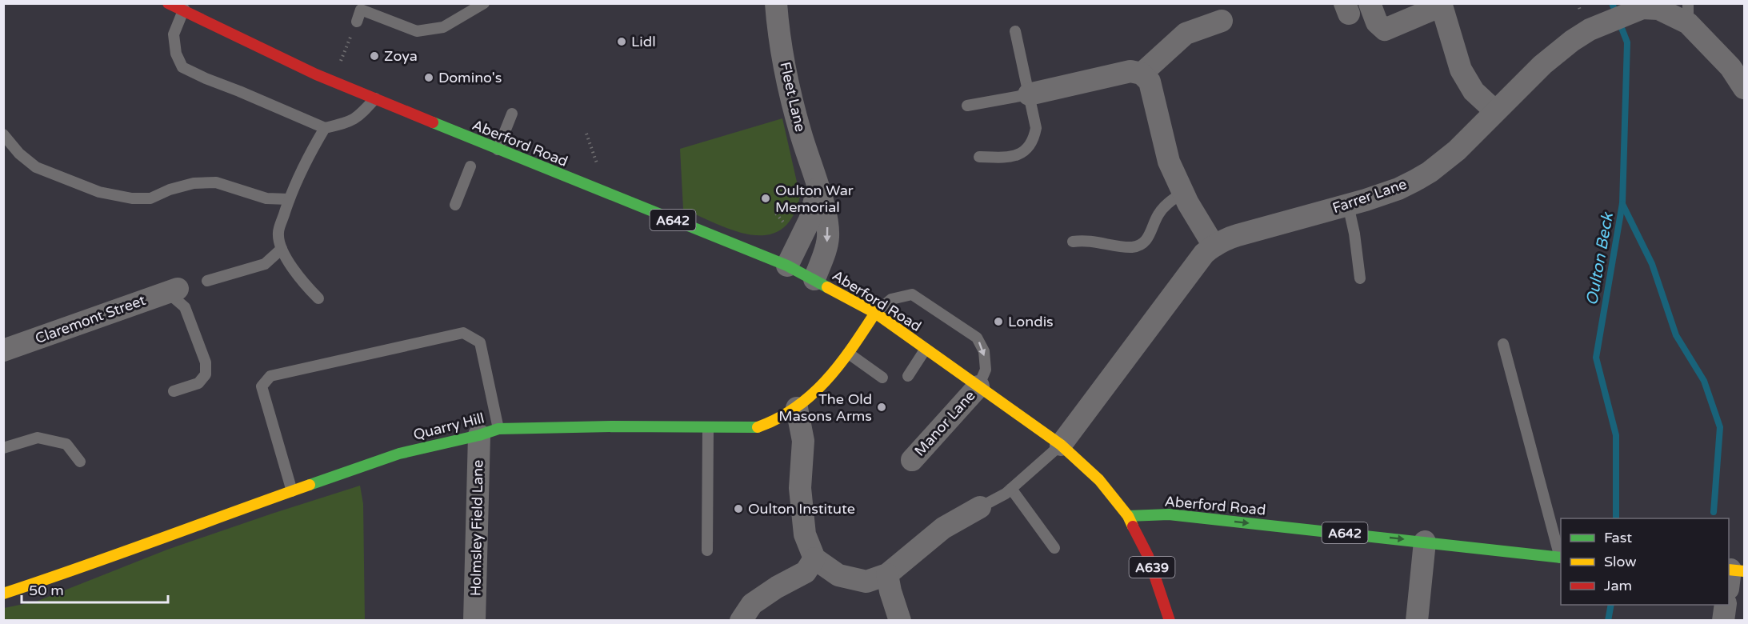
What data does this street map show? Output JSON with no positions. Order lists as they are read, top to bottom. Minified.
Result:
{"streets":{"main road":["Aberford Road","A642","Quarry Hill","A639"],"street":["Fleet Lane","Farrer Lane","Claremont Street","Manor Lane","Holmsley Field Lane"]},"crossings":[["Fleet Lane","Aberford Road"],["Aberford Road","Farrer Lane"],["Aberford Road","Manor Lane"],["Aberford Road","Quarry Hill"],["Aberford Road","A639"],["Quarry Hill","Holmsley Field Lane"]],"water":["Oulton Beck"],"places":["Lidl","Zoya","Domino's","Oulton War Memorial","Londis","The Old Masons Arms","Oulton Institute"],"legend":["Fast","Slow","Jam"],"scale_bar":"50 m"}
